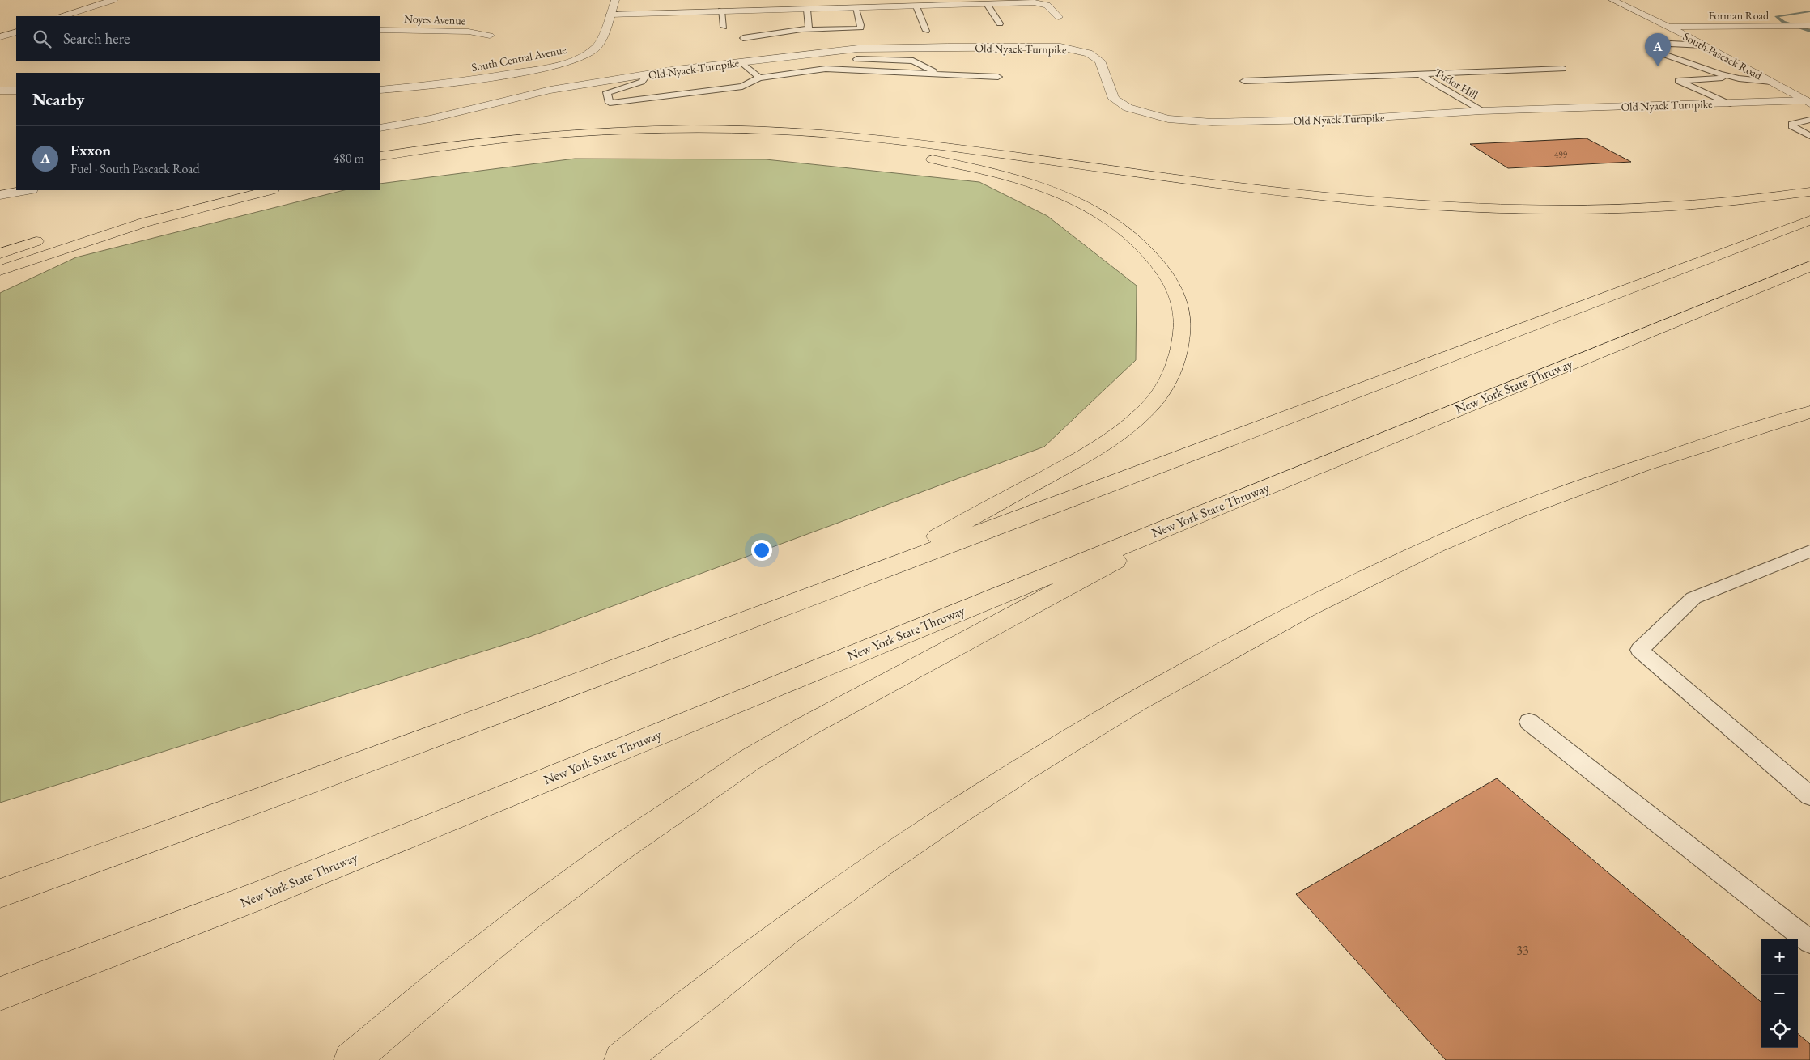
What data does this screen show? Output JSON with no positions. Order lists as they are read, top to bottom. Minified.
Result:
{"streets":{"highway":["New York State Thruway"],"street":["Forman Road","Noyes Avenue","Old Nyack Turnpike","South Pascack Road","South Central Avenue"],"lane":["Tudor Hill"]},"crossings":[["Forman Road","South Pascack Road"],["Old Nyack Turnpike","South Pascack Road"],["Old Nyack Turnpike","Tudor Hill"]],"house_numbers":["499","33"],"page":{"search":"Search here","pins":"A","heading":"Nearby","list":[{"mark":"A","name":"Exxon","note":"Fuel · South Pascack Road","value":"480 m"}],"map_buttons":["+","−"]}}
